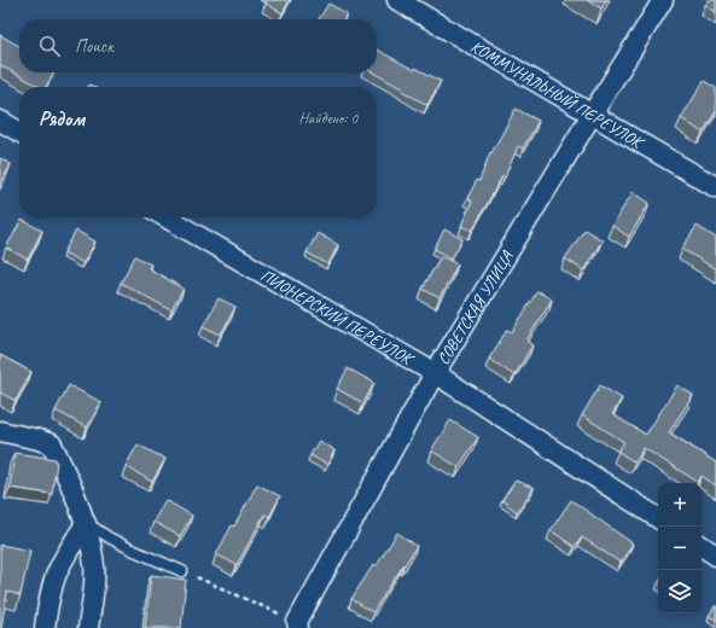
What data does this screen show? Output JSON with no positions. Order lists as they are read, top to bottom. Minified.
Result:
{"streets":{"street":["КОММУНАЛЬНЫЙ ПЕРЕУЛОК","СОВЕТСКАЯ УЛИЦА","ПИОНЕРСКИЙ ПЕРЕУЛОК"]},"crossings":[["КОММУНАЛЬНЫЙ ПЕРЕУЛОК","СОВЕТСКАЯ УЛИЦА"],["СОВЕТСКАЯ УЛИЦА","ПИОНЕРСКИЙ ПЕРЕУЛОК"]],"page":{"search":"Поиск","heading":["Рядом","Найдено: 0"],"map_buttons":["+","−"]}}
